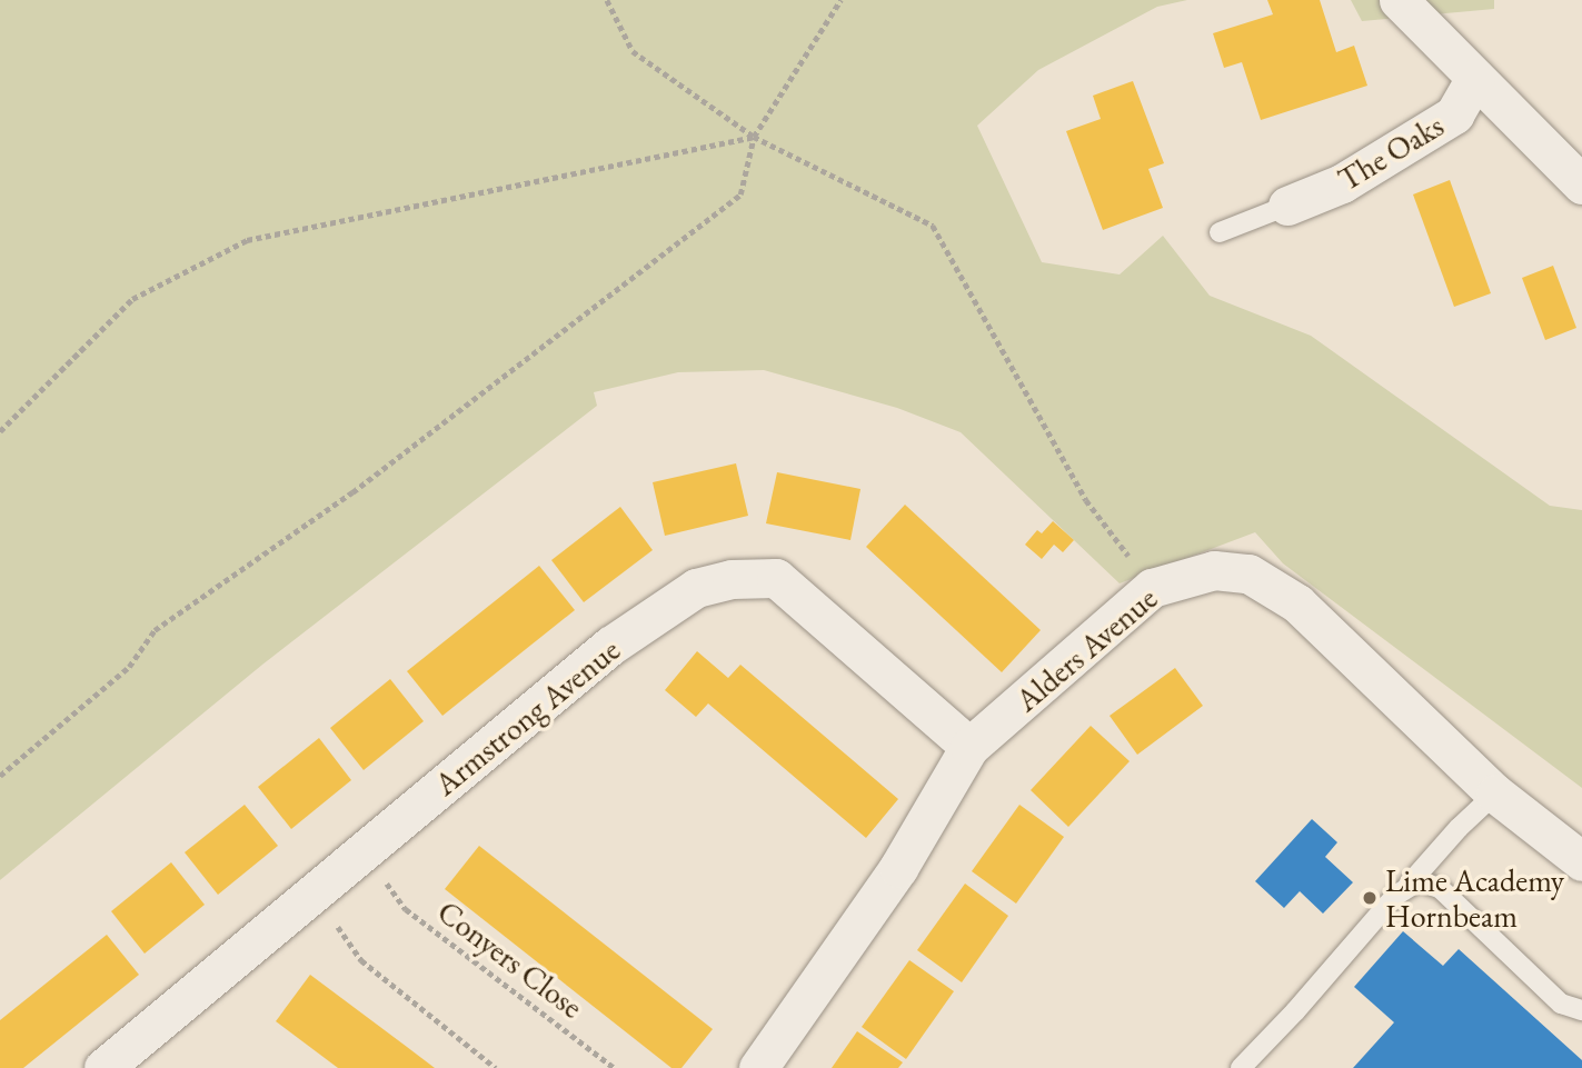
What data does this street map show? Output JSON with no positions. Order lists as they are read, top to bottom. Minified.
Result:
{"streets":{"street":["The Oaks","Alders Avenue","Armstrong Avenue"],"path":["Conyers Close"]},"crossings":[["Alders Avenue","Armstrong Avenue"]],"places":["Lime Academy Hornbeam"]}
